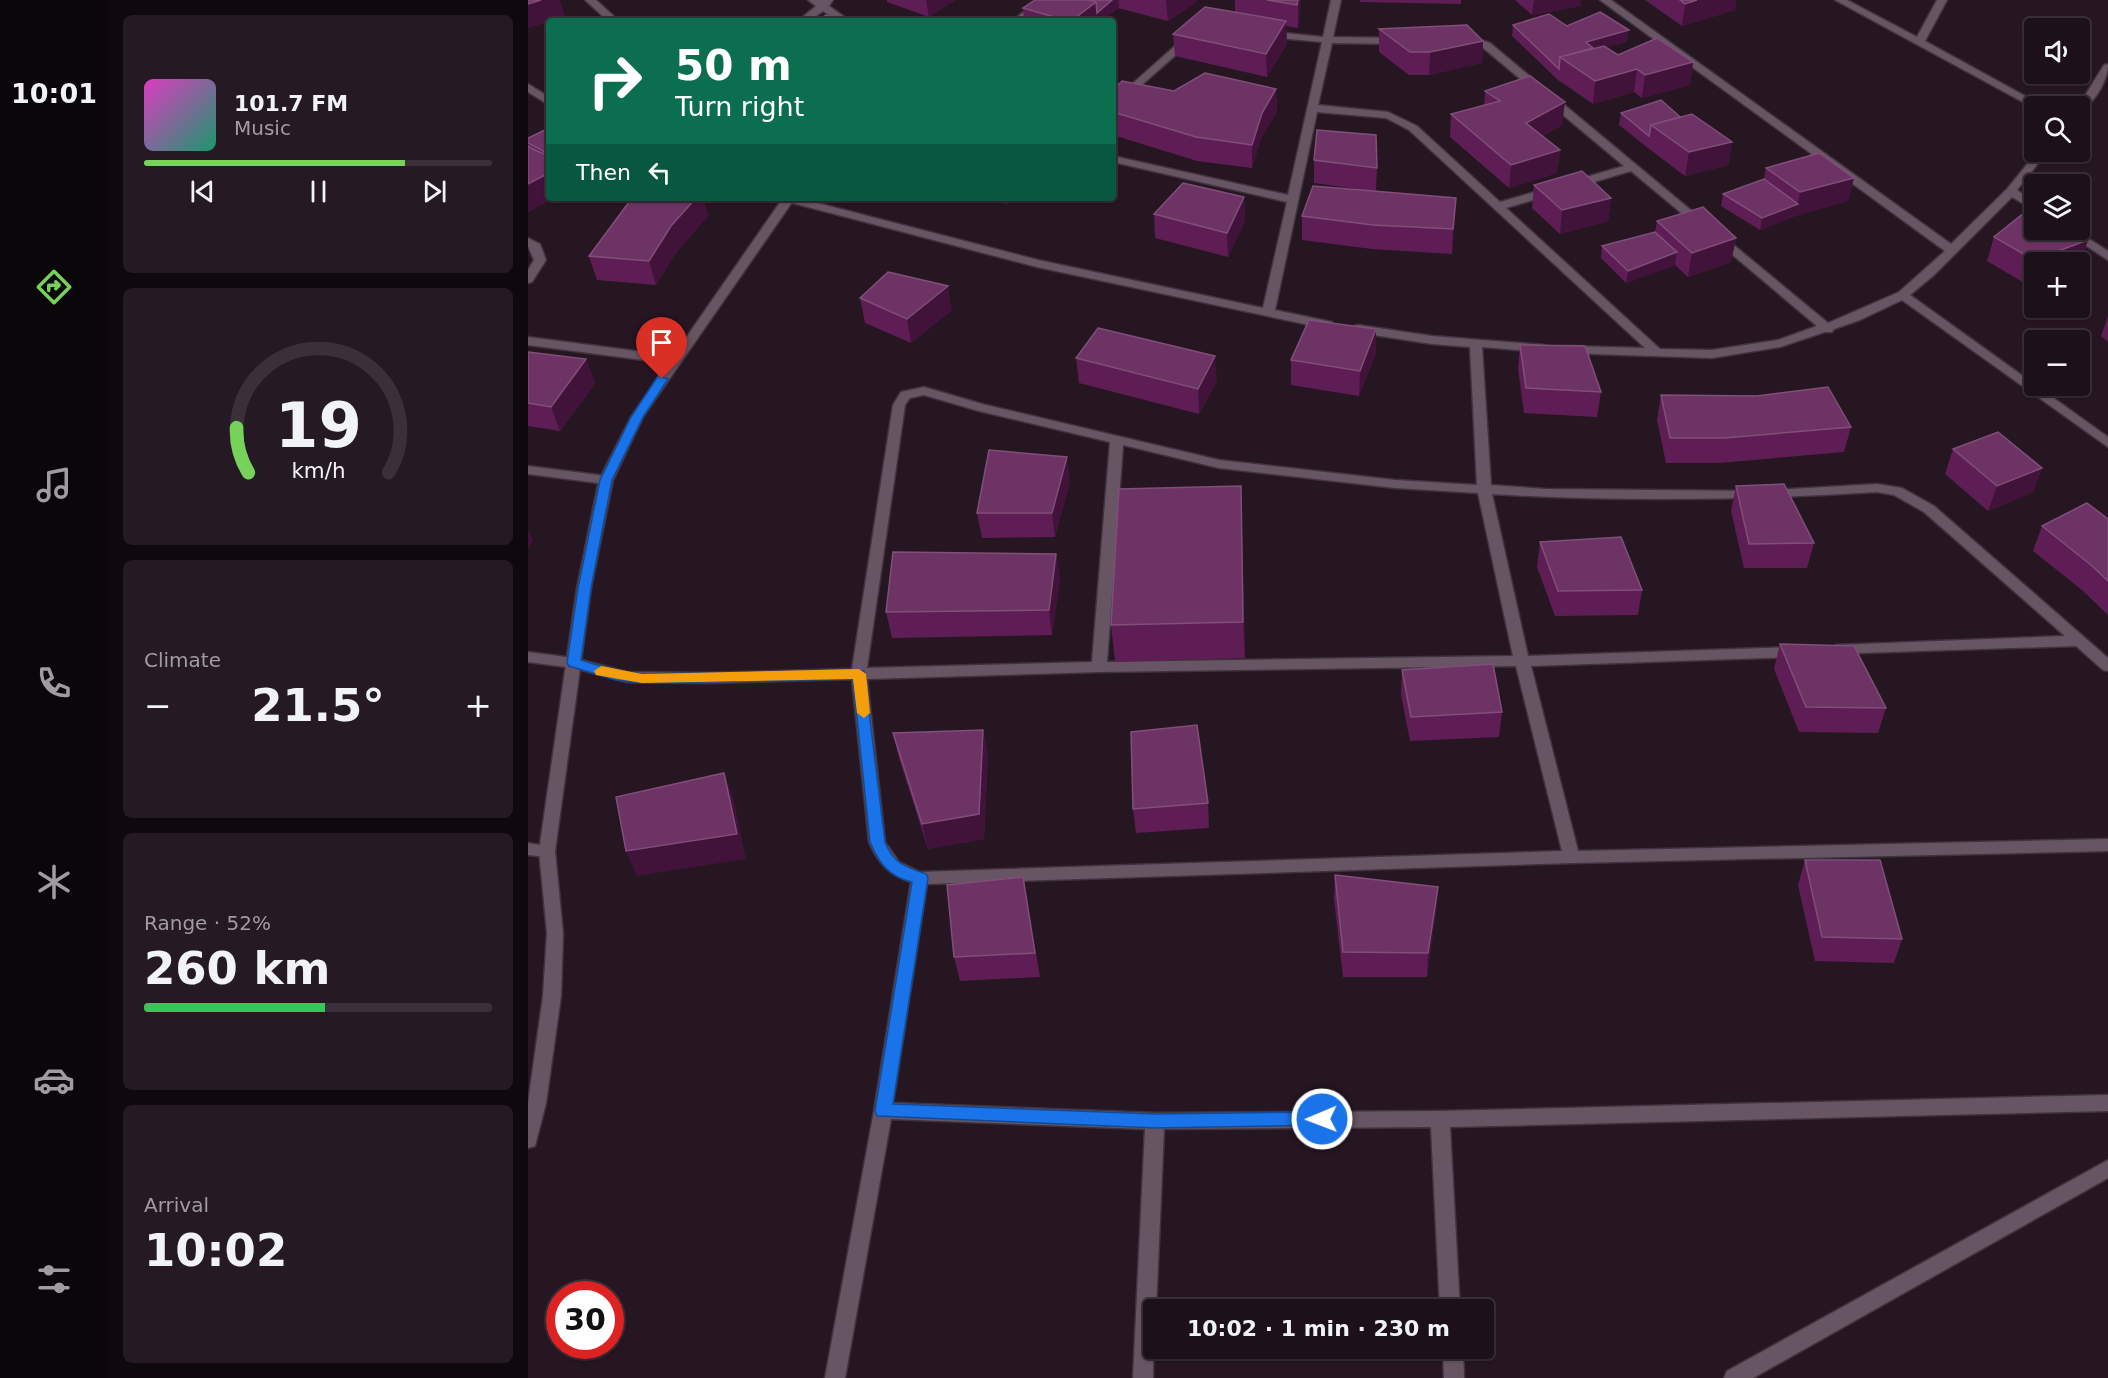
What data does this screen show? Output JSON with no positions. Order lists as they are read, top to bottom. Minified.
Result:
{"page":{"tabs":"10:01","map_buttons":["+","−"],"turn":["50 m","Turn right"],"song":["101.7 FM","Music"],"then":"Then","tile":["Climate",["Range · 52%","260 km"],["Arrival","10:02"]],"heat":["−","21.5°","+"],"limit":"30","trip":"10:02 · 1 min · 230 m","gauge":["19","km/h"]}}
